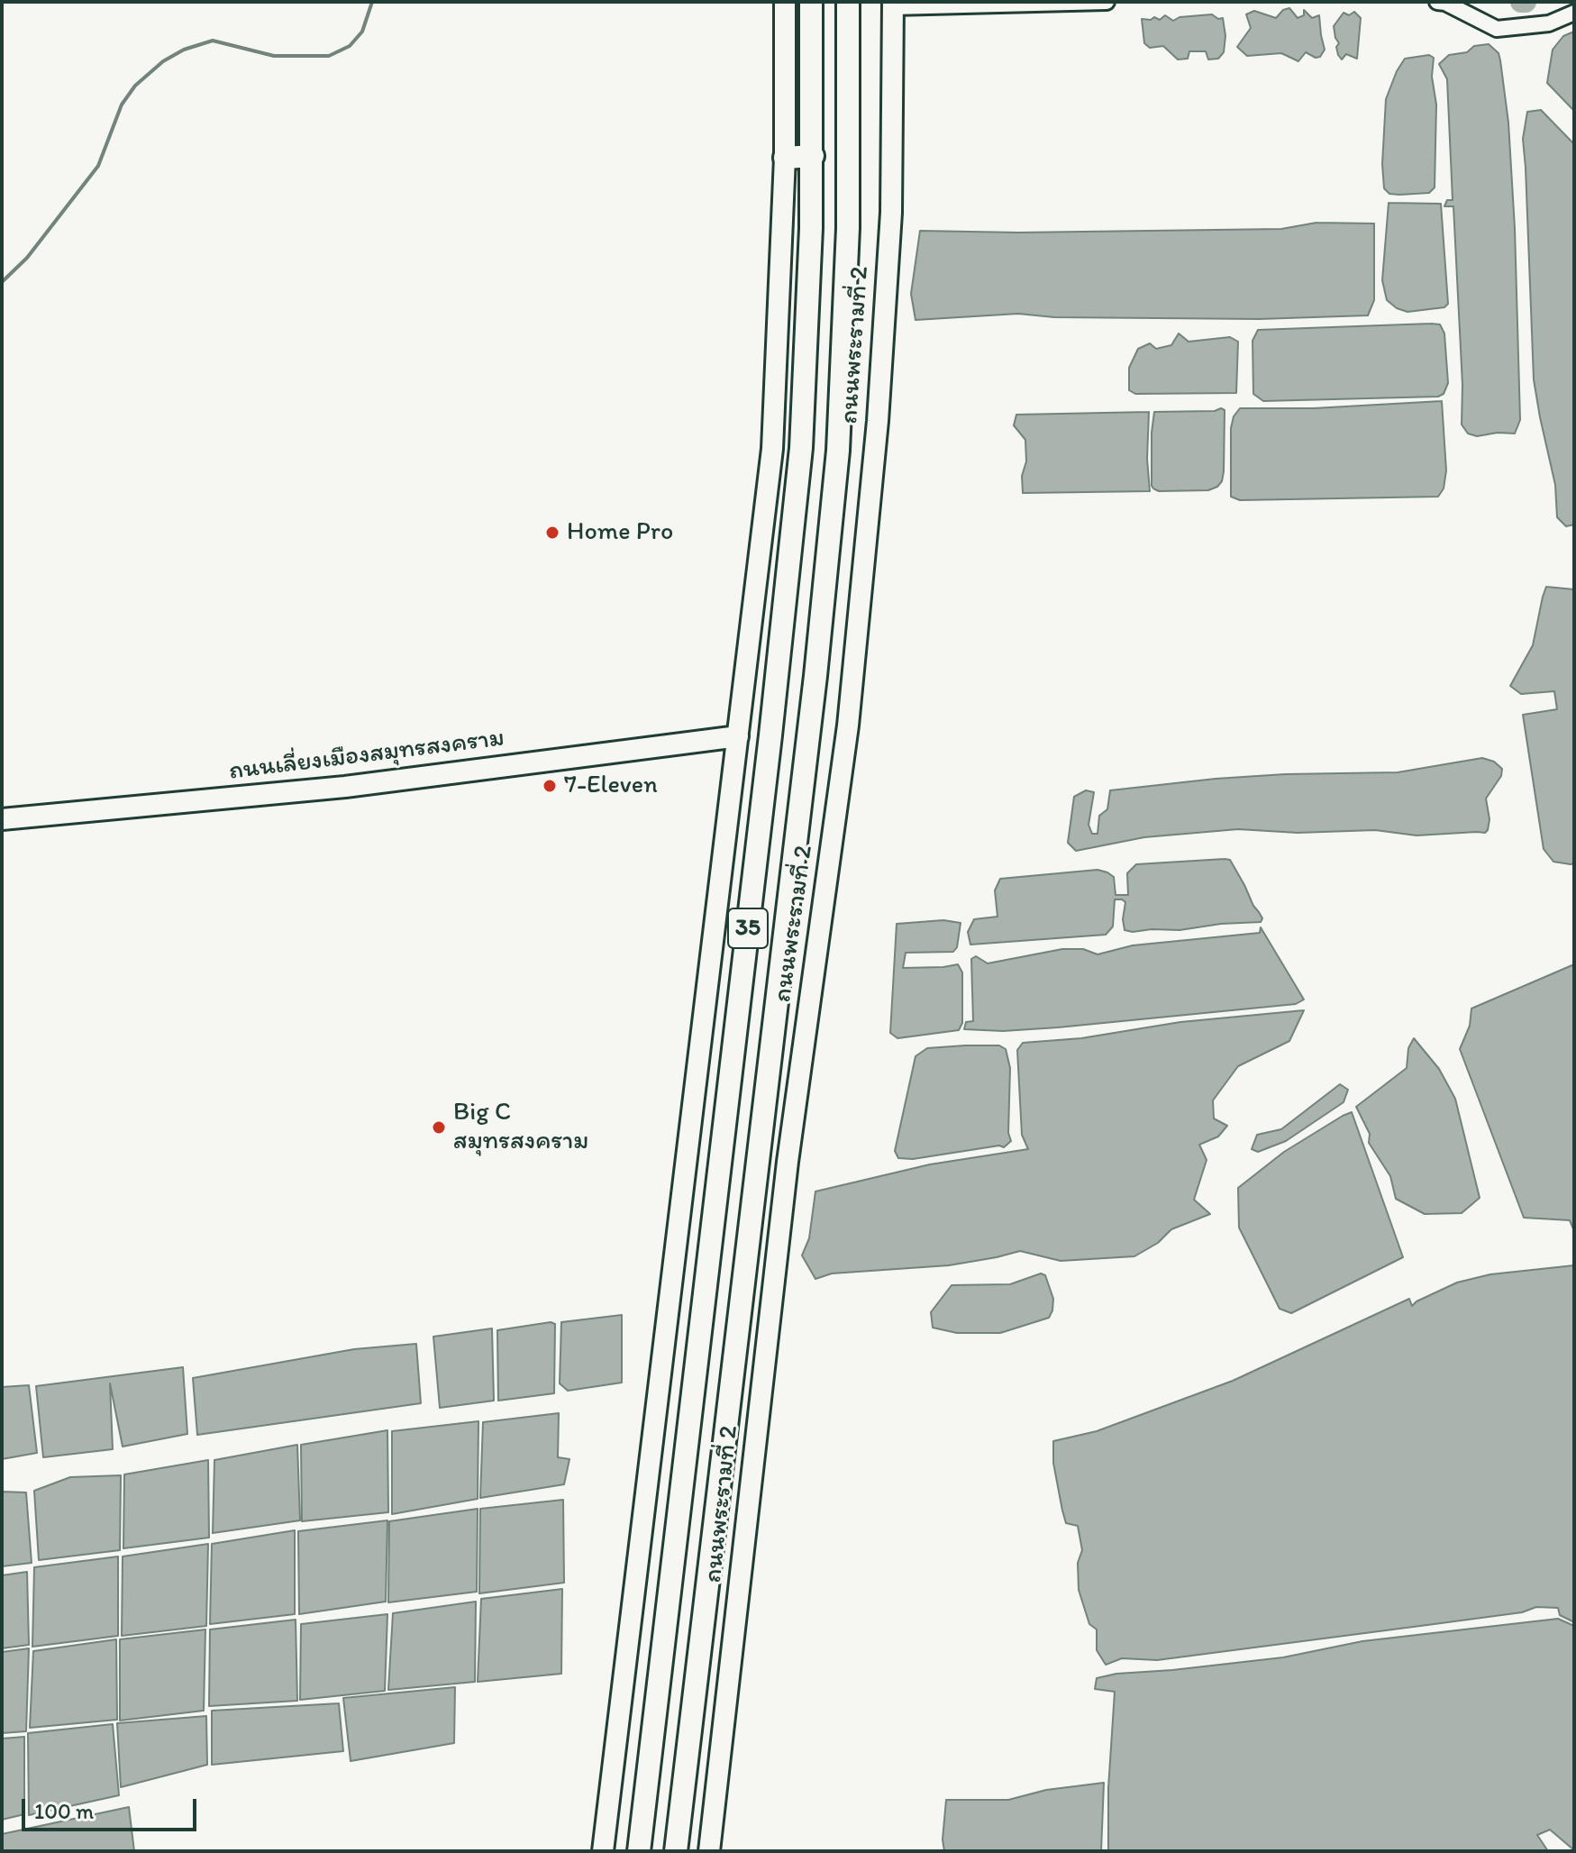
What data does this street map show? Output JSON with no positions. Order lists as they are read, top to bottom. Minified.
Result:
{"streets":{"highway":["ถนนพระรามที่ 2","35"],"main road":["ถนนเลี่ยงเมืองสมุทรสงคราม"]},"crossings":[["ถนนเลี่ยงเมืองสมุทรสงคราม","35"]],"places":["Home Pro","7-Eleven","Big C สมุทรสงคราม"],"scale_bar":"100 m"}
